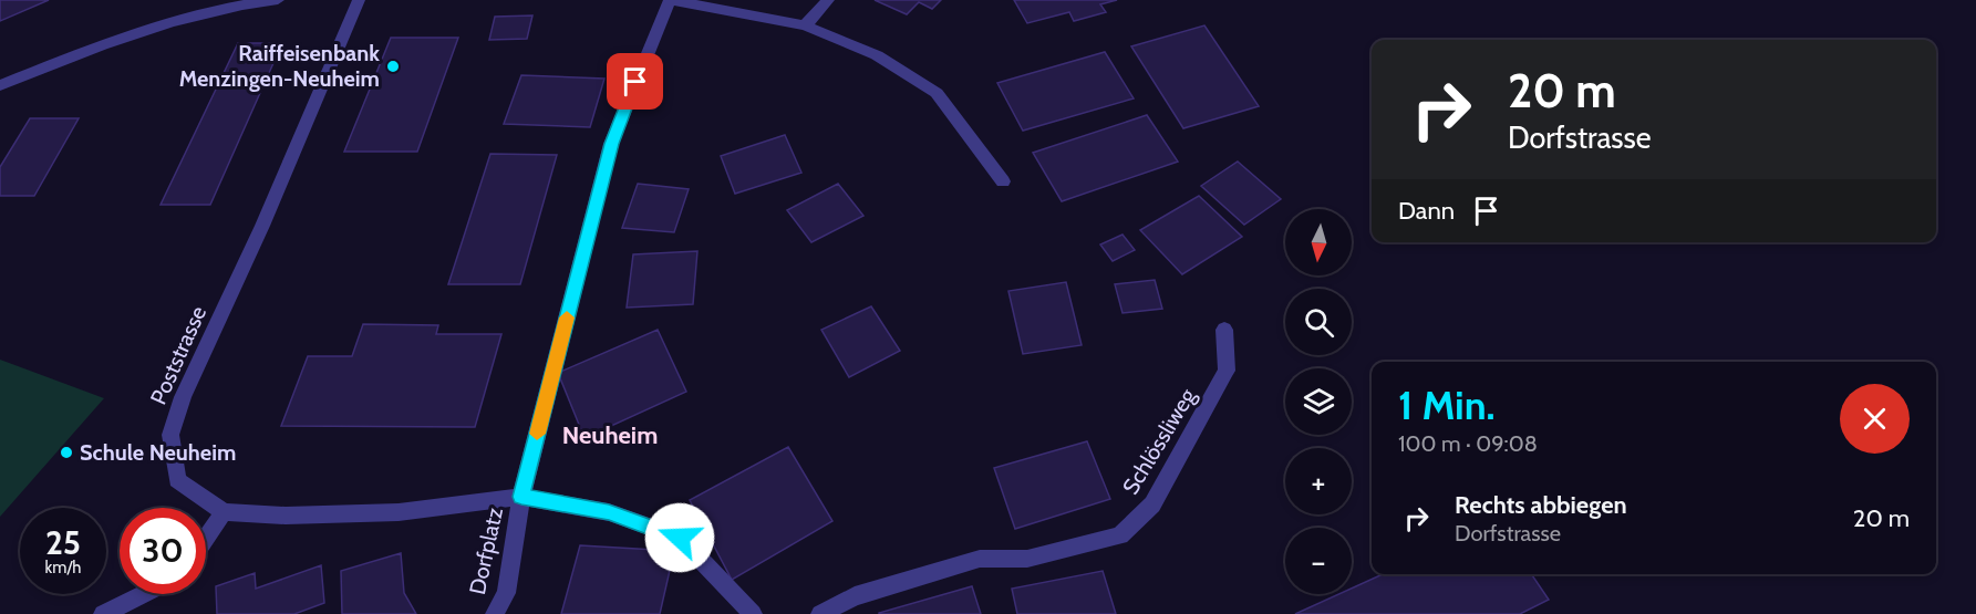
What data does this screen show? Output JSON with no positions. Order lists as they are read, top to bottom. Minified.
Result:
{"streets":{"street":["Poststrasse","Schlössliweg","Dorfplatz"]},"districts":["Neuheim"],"places":["Raiffeisenbank Menzingen-Neuheim","Schule Neuheim"],"north":"bottom","page":{"turn":["20 m","Dorfstrasse"],"then":"Dann","map_buttons":["+","−"],"heading":["1 Min.","100 m · 09:08"],"list":[{"name":"Rechts abbiegen","note":"Dorfstrasse","value":"20 m"}],"speed":"25 km/h","limit":"30"}}
